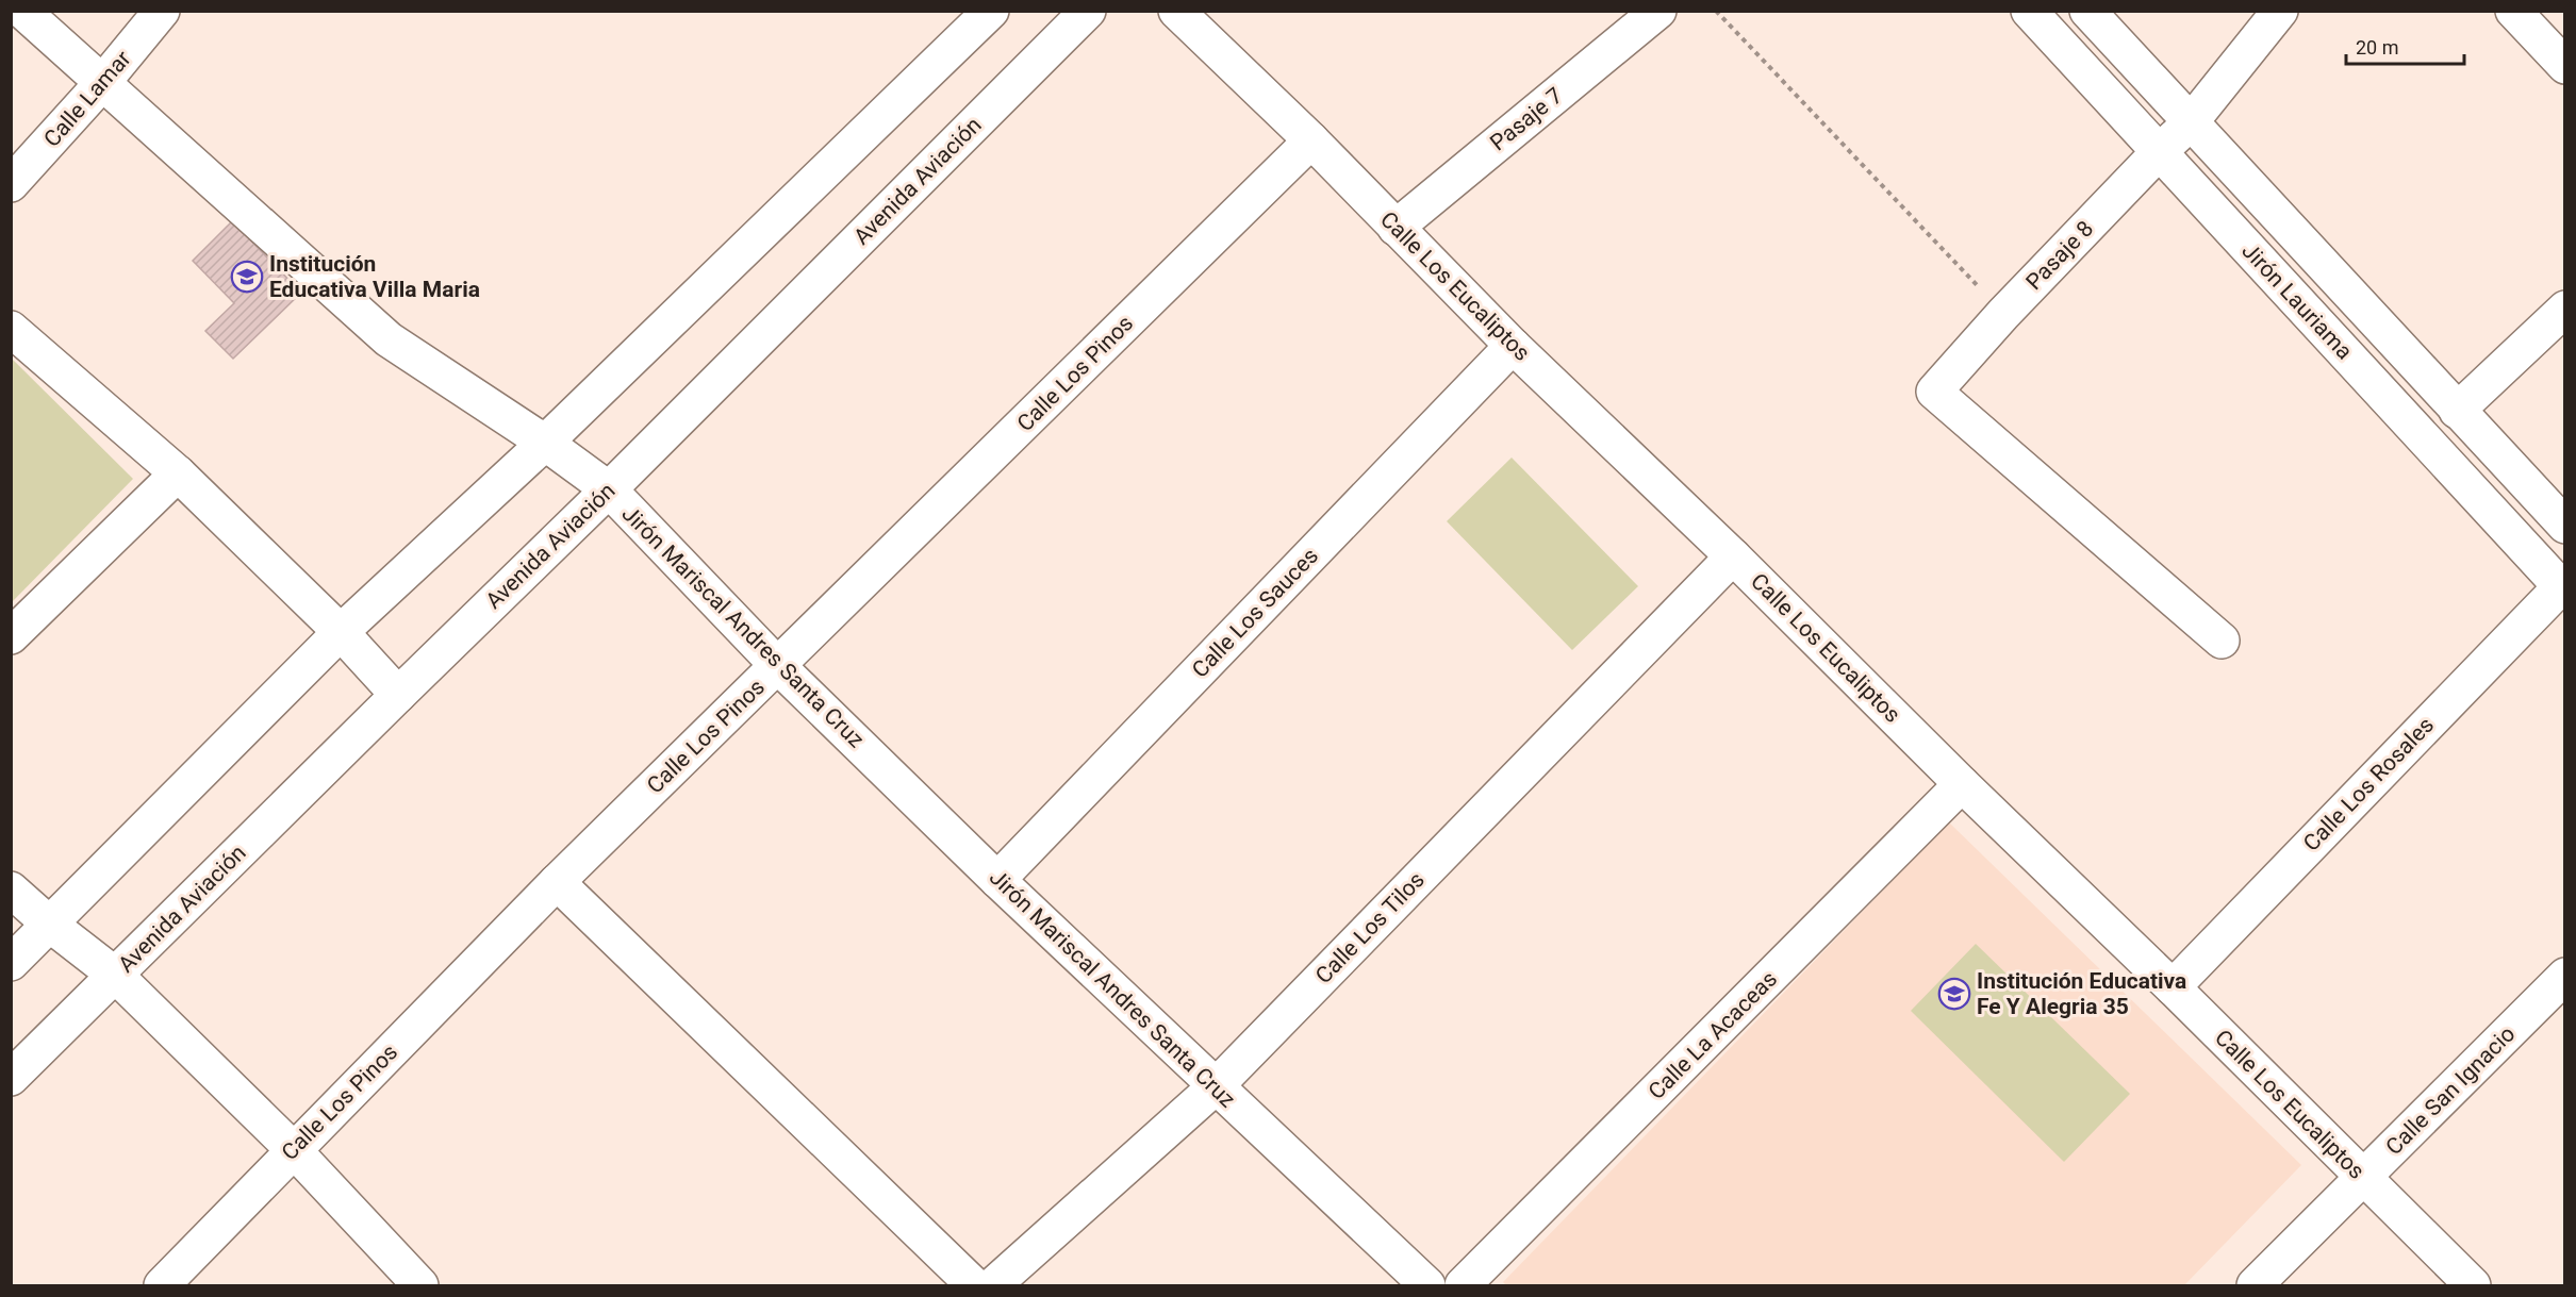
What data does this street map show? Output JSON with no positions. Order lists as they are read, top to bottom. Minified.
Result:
{"streets":{"street":["Calle Lamar","Pasaje 7","Avenida Aviación","Pasaje 8","Calle Los Eucaliptos","Jirón Lauriama","Calle Los Pinos","Calle Los Sauces","Jirón Mariscal Andres Santa Cruz","Calle Los Rosales","Calle Los Tilos","Calle La Acaceas","Calle San Ignacio"]},"crossings":[["Calle Lamar","Jirón Mariscal Andres Santa Cruz"],["Pasaje 7","Calle Los Eucaliptos"],["Avenida Aviación","Jirón Mariscal Andres Santa Cruz"],["Pasaje 8","Jirón Lauriama"],["Calle Los Eucaliptos","Calle Los Pinos"],["Calle Los Eucaliptos","Calle Los Sauces"],["Calle Los Eucaliptos","Calle Los Rosales"],["Calle Los Eucaliptos","Calle Los Tilos"],["Calle Los Eucaliptos","Calle La Acaceas"],["Calle Los Eucaliptos","Calle San Ignacio"],["Jirón Lauriama","Calle Los Rosales"],["Calle Los Pinos","Jirón Mariscal Andres Santa Cruz"],["Calle Los Sauces","Jirón Mariscal Andres Santa Cruz"],["Jirón Mariscal Andres Santa Cruz","Calle Los Tilos"]],"places":{"school or university":["Institución Educativa Villa Maria","Institución Educativa Fe Y Alegria 35"]},"scale_bar":"20 m"}
